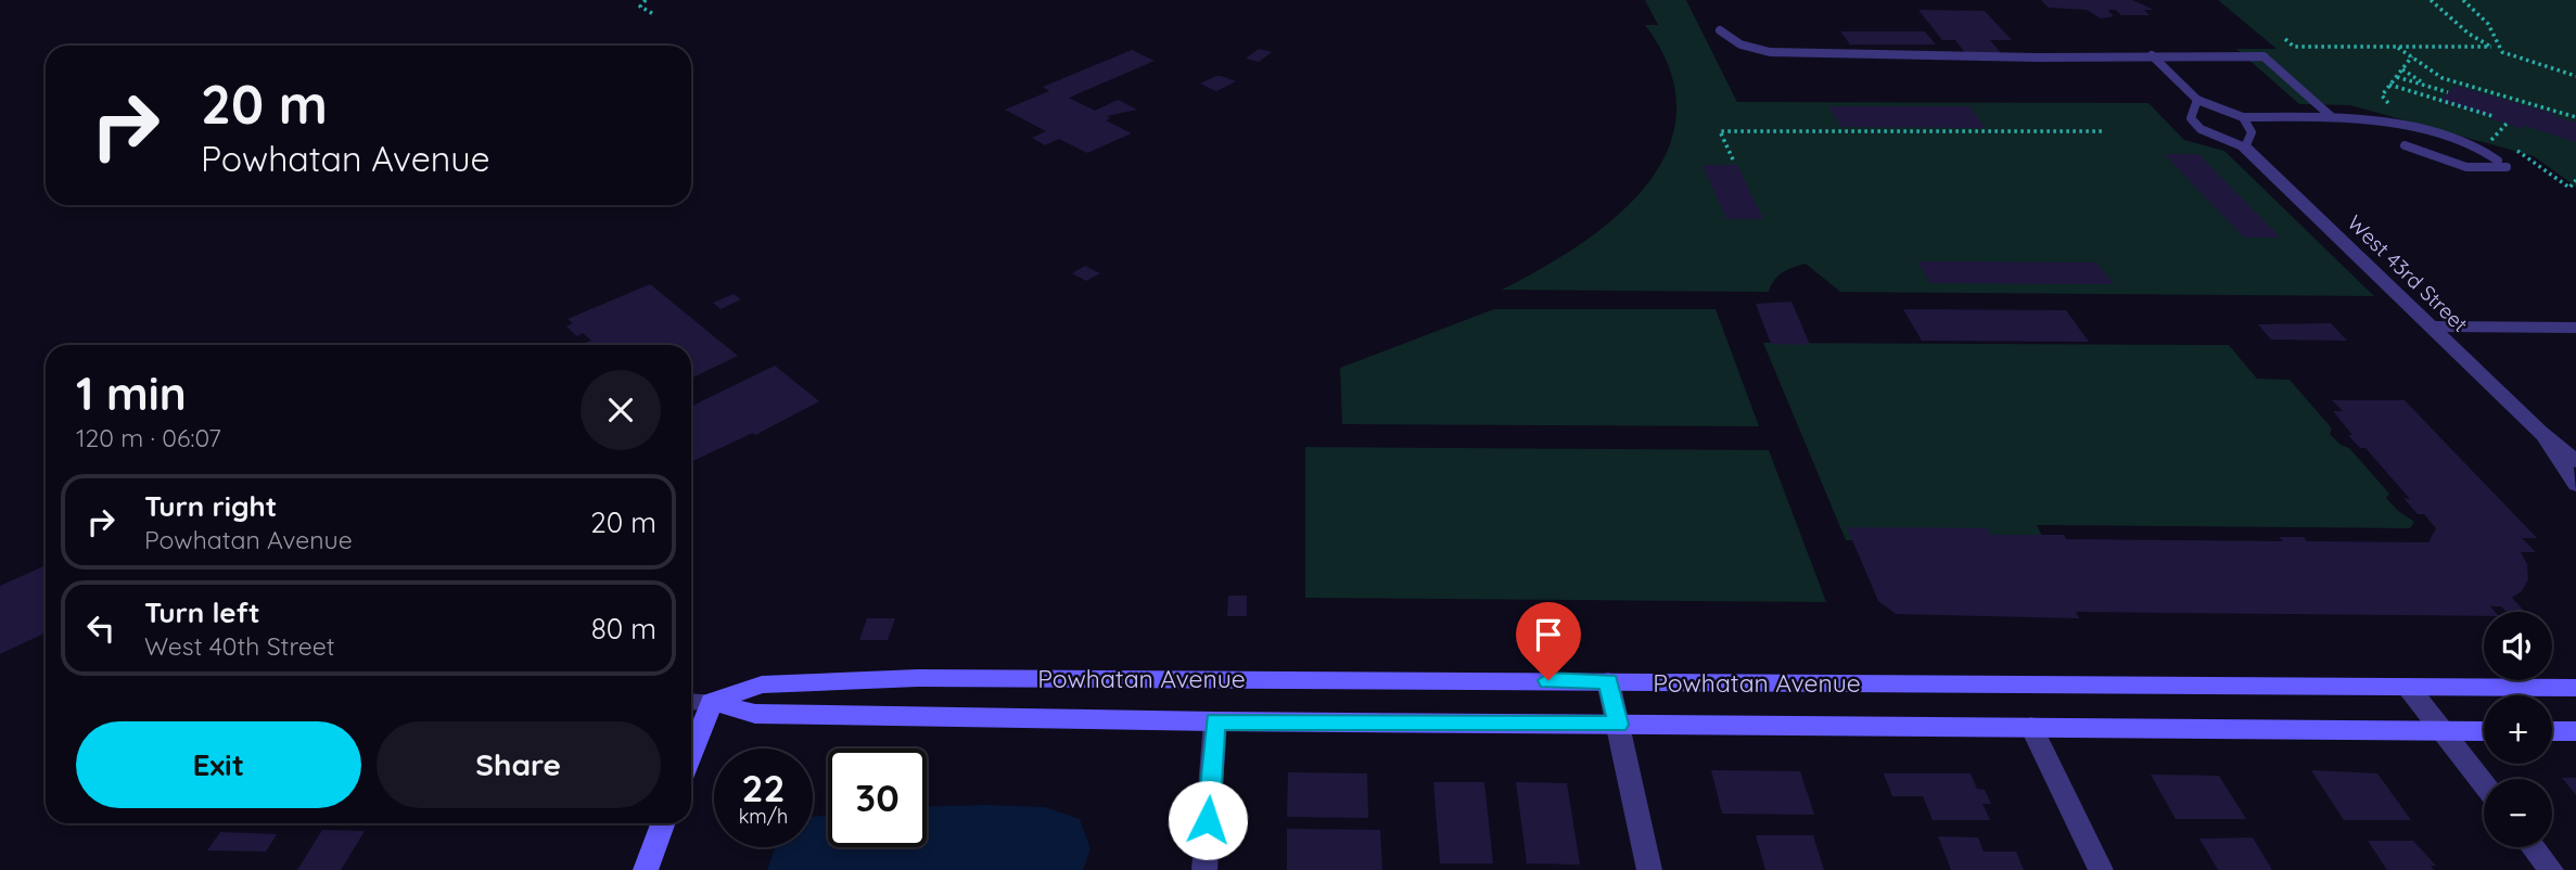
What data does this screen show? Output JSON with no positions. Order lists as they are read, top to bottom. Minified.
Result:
{"streets":{"street":["West 43rd Street","Powhatan Avenue"]},"page":{"turn":["20 m","Powhatan Avenue"],"heading":["1 min","120 m · 06:07"],"list":[{"name":"Turn right","note":"Powhatan Avenue","value":"20 m"},{"name":"Turn left","note":"West 40th Street","value":"80 m"}],"map_buttons":["+","−"],"buttons":["Exit","Share"],"speed":"22 km/h","limit":"30"}}
